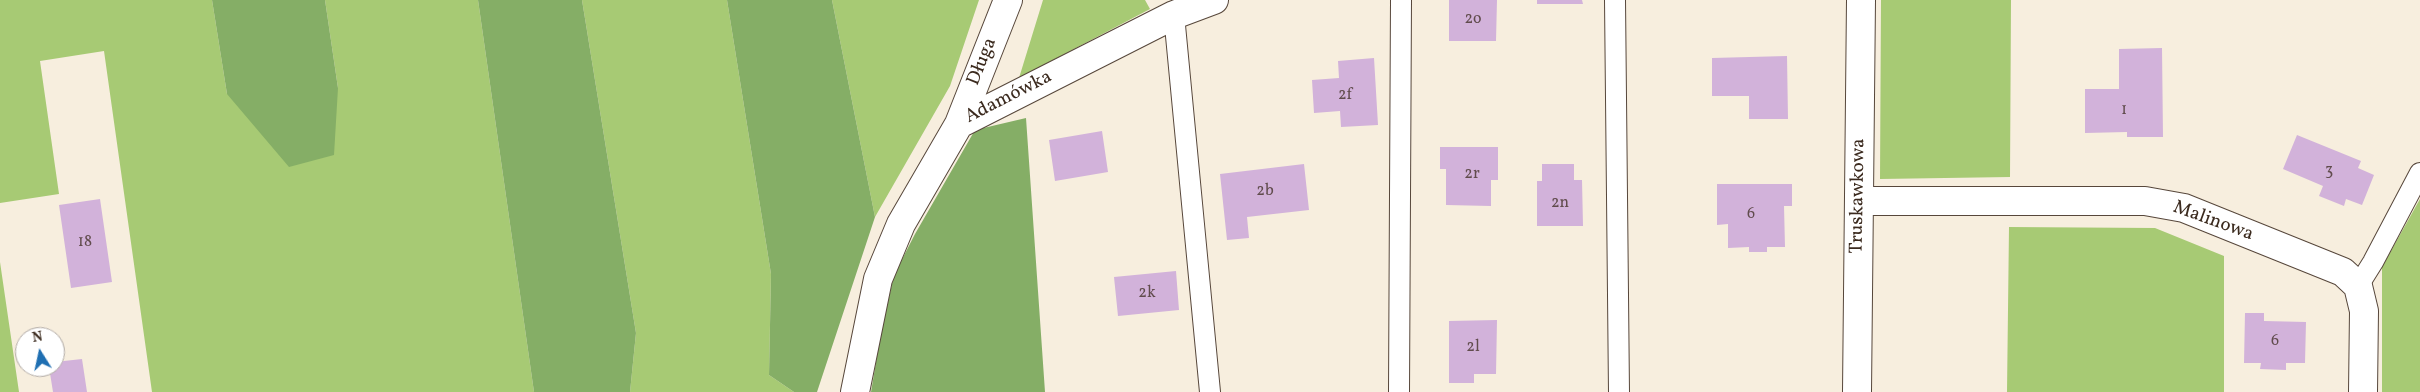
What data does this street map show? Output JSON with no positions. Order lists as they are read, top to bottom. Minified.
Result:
{"streets":{"street":["Długa","Adamówka","Truskawkowa","Malinowa"]},"crossings":[["Długa","Adamówka"],["Truskawkowa","Malinowa"]],"house_numbers":["2o","2f","1","3","2r","2b","2n","6","18","2k","6","2l"],"north":"top"}
